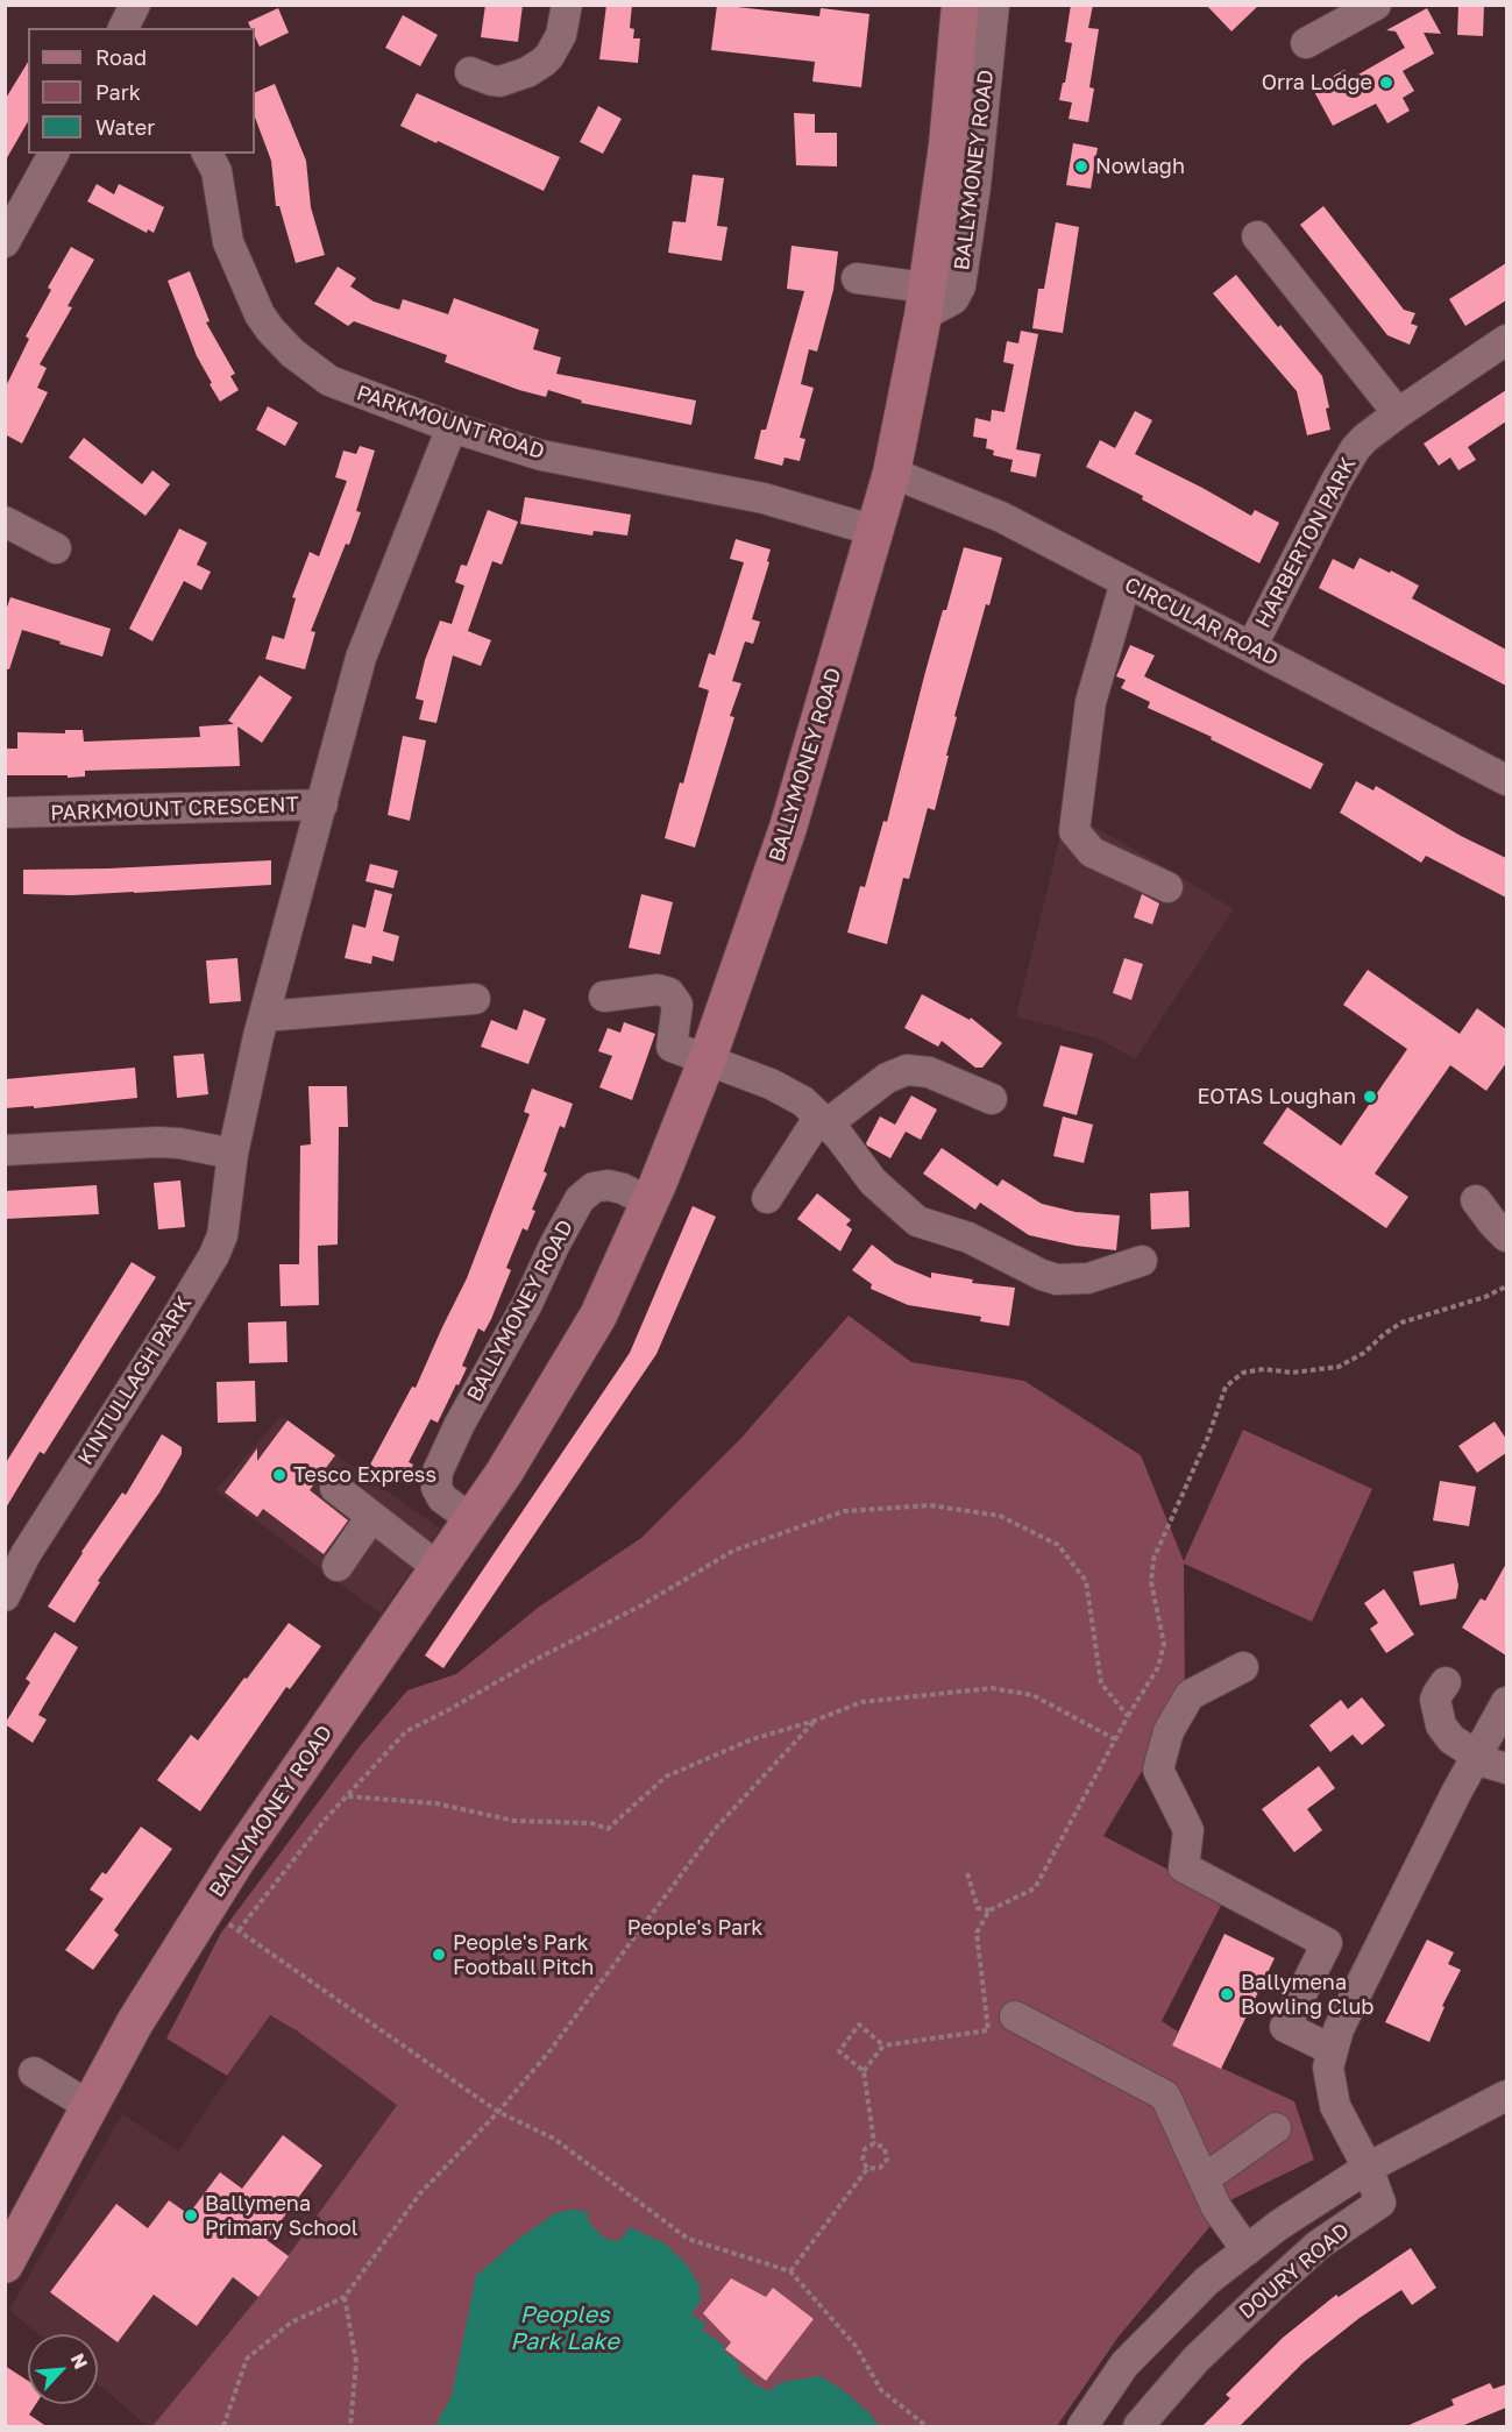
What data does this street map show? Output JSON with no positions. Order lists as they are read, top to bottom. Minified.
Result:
{"streets":{"main road":["BALLYMONEY ROAD"],"street":["PARKMOUNT ROAD","HARBERTON PARK","CIRCULAR ROAD","PARKMOUNT CRESCENT","KINTULLAGH PARK","DOURY ROAD"]},"crossings":[["BALLYMONEY ROAD","PARKMOUNT ROAD"],["BALLYMONEY ROAD","CIRCULAR ROAD"],["PARKMOUNT ROAD","PARKMOUNT CRESCENT"],["HARBERTON PARK","CIRCULAR ROAD"],["PARKMOUNT CRESCENT","KINTULLAGH PARK"]],"water":["Peoples Park Lake"],"parks":["People's Park"],"places":["Orra Lodge","Nowlagh","EOTAS Loughan","Tesco Express","People's Park Football Pitch","Ballymena Bowling Club","Ballymena Primary School"],"legend":["Road","Park","Water"],"north":"top right"}
